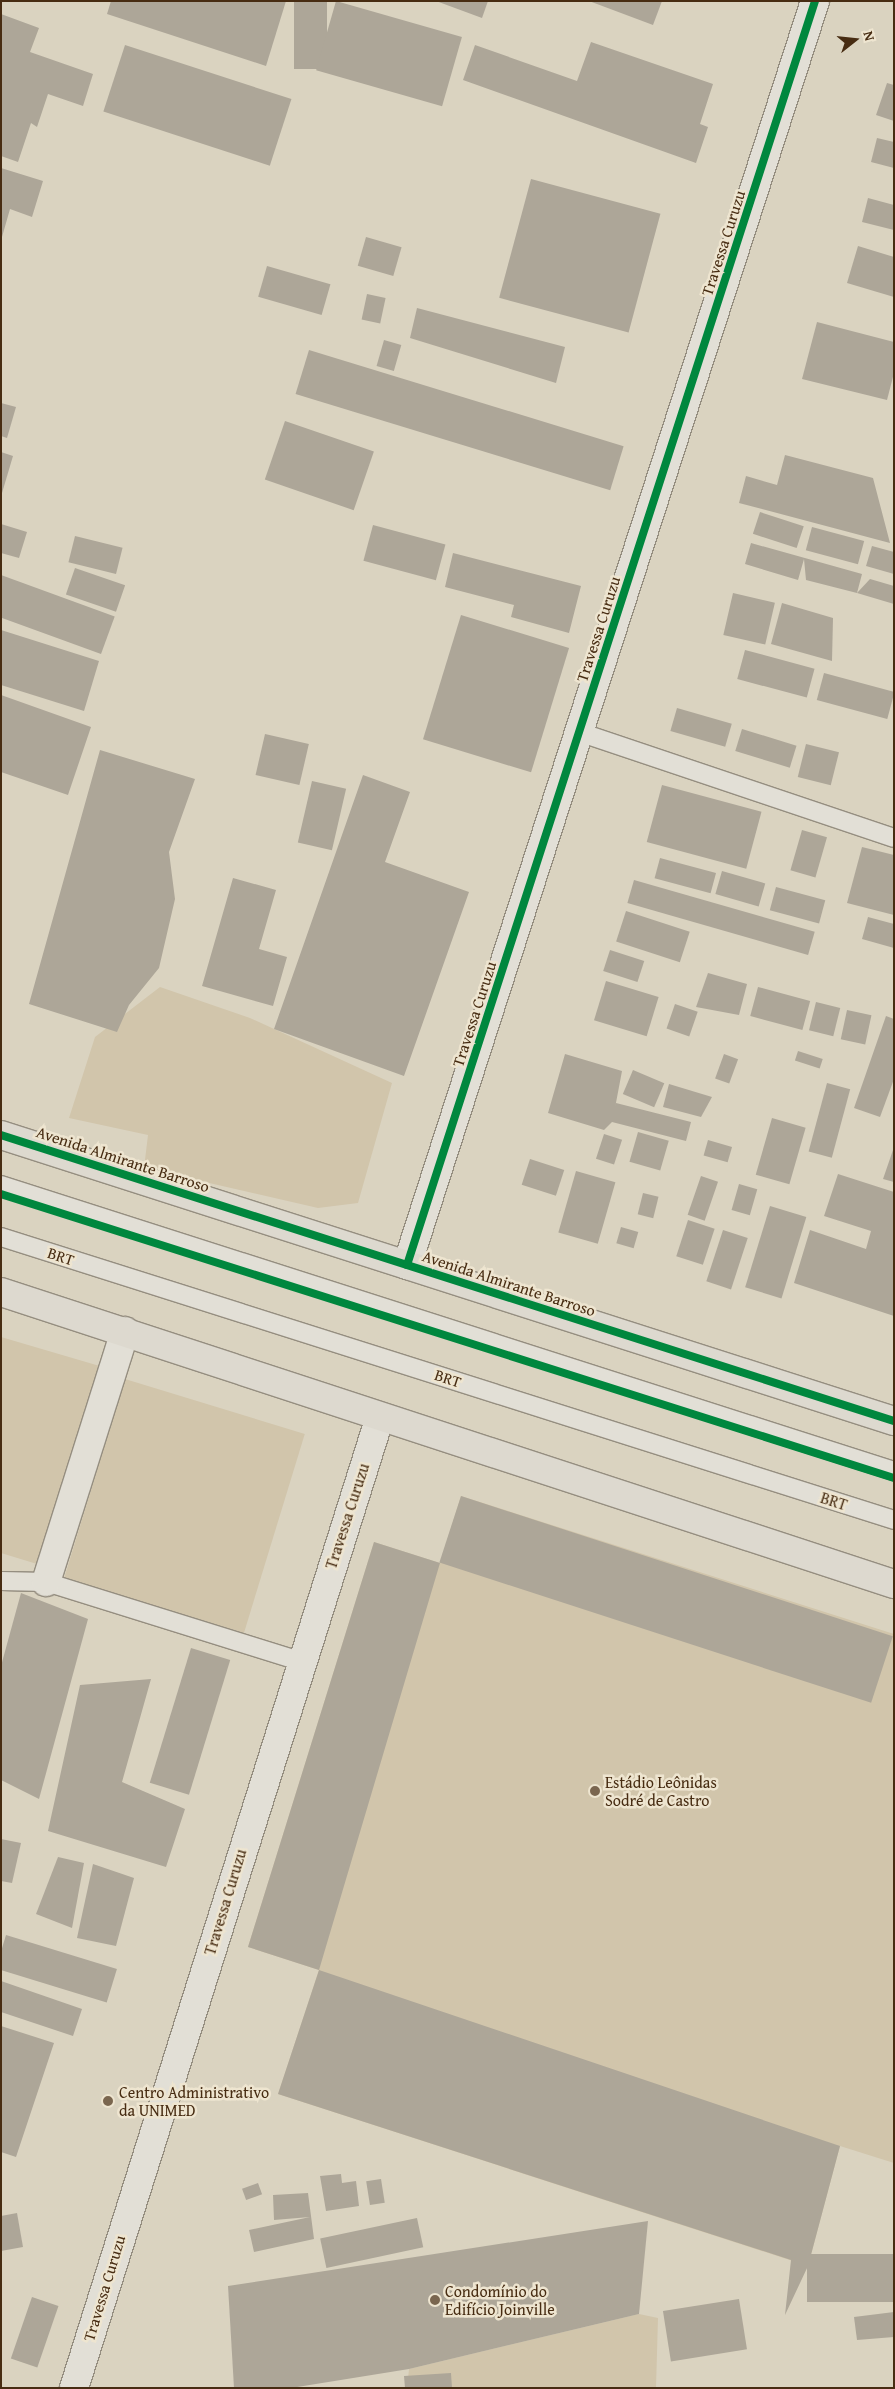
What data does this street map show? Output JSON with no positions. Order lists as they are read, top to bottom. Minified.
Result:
{"streets":{"highway":["Avenida Almirante Barroso"],"street":["Travessa Curuzu"],"lane":["BRT"]},"crossings":[["Travessa Curuzu","Avenida Almirante Barroso"]],"places":["Estádio Leônidas Sodré de Castro","Centro Administrativo da UNIMED","Condomínio do Edifício Joinville"],"north":"right"}
